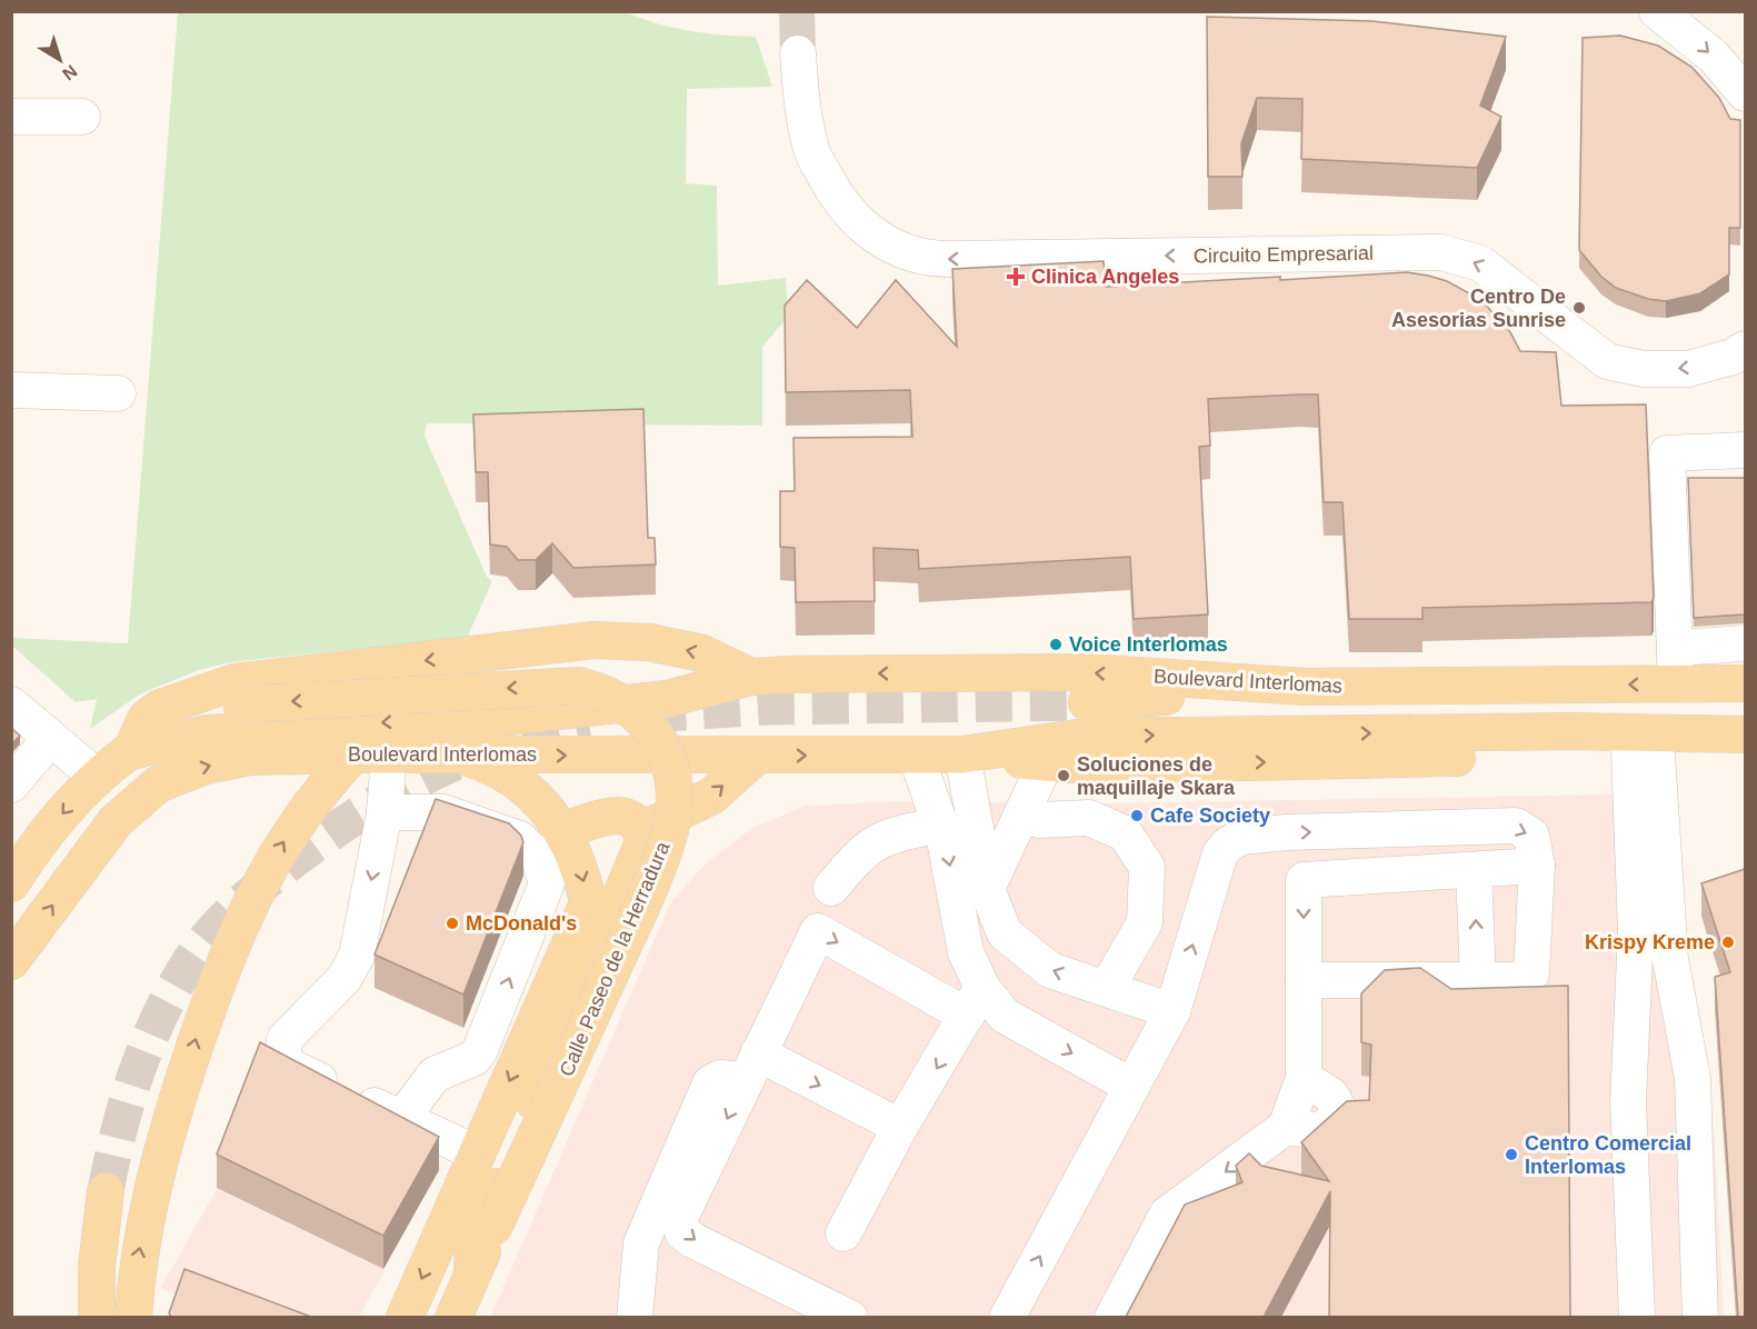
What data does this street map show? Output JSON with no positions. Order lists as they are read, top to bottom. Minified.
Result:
{"streets":{"main road":["Boulevard Interlomas","Calle Paseo de la Herradura"],"street":["Circuito Empresarial"]},"crossings":[["Boulevard Interlomas","Calle Paseo de la Herradura"]],"one_way":["Circuito Empresarial"],"places":{"health":["Clinica Angeles"],"other":["Centro De Asesorias Sunrise","Voice Interlomas","Soluciones de maquillaje Skara","Cafe Society","McDonald's","Krispy Kreme","Centro Comercial Interlomas"]},"north":"bottom right"}
